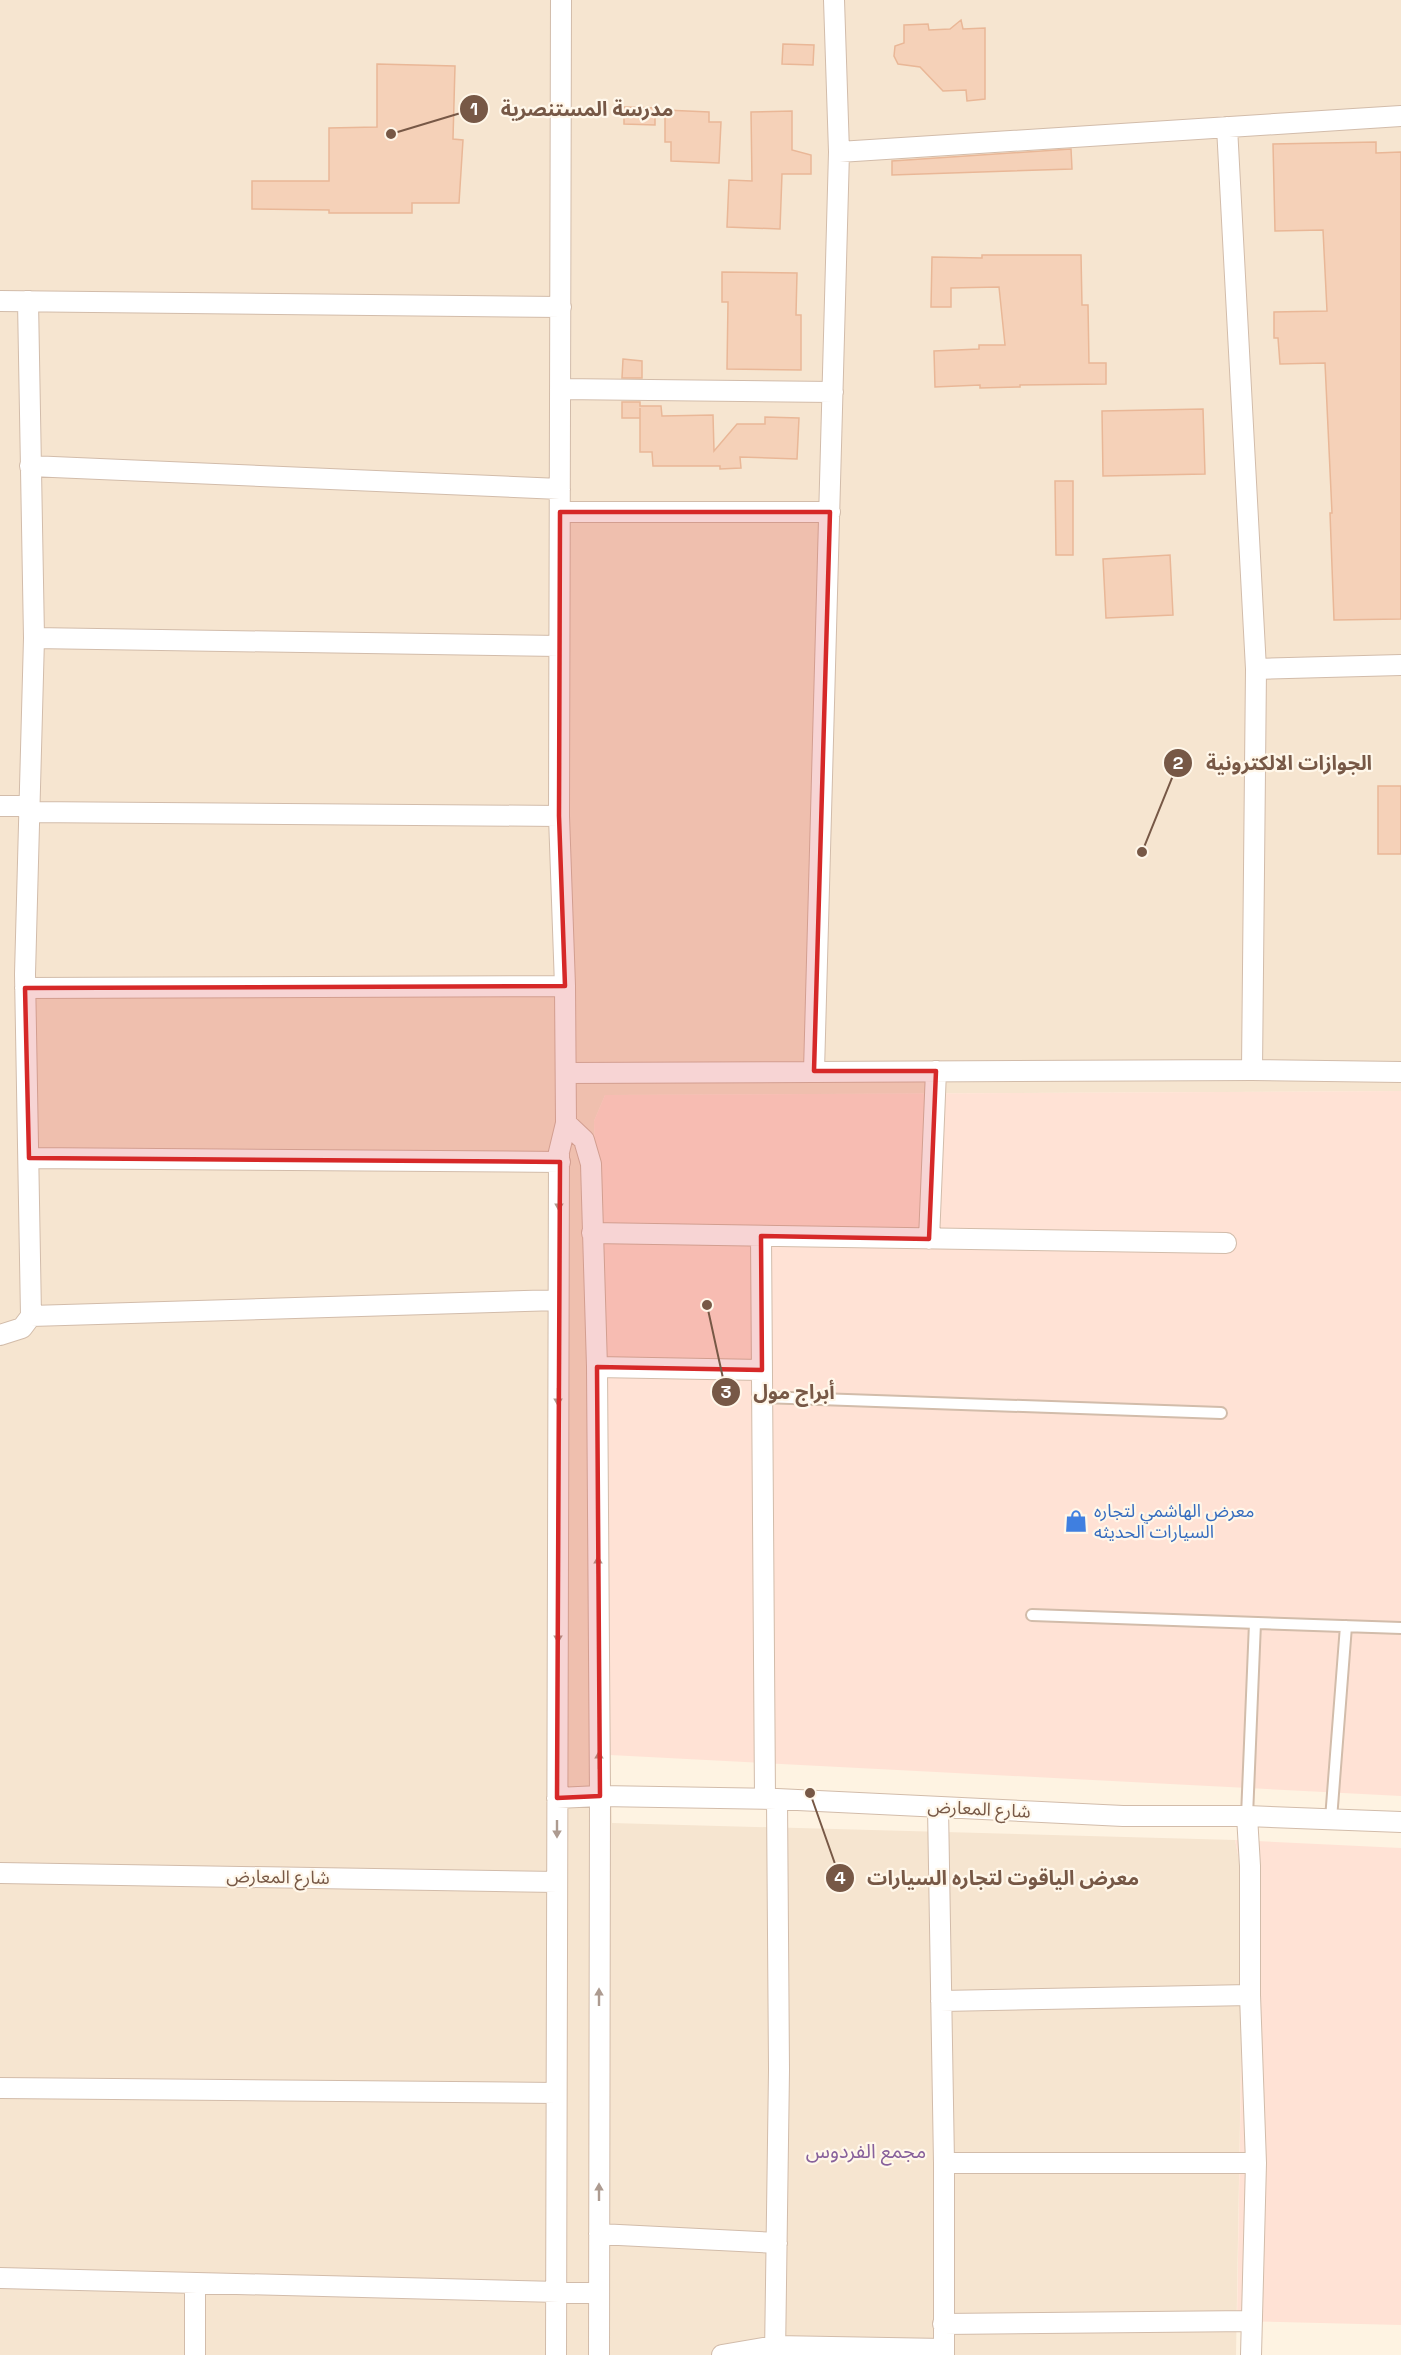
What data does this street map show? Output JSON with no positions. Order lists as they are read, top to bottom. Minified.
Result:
{"streets":{"street":["شارع المعارض"]},"districts":["مجمع الفردوس"],"places":{"other":["مدرسة المستنصرية","الجوازات الالكترونية","أبراج مول","معرض الياقوت لتجاره السيارات"],"shop":["معرض الهاشمي لتجاره السيارات الحديثه"]}}
